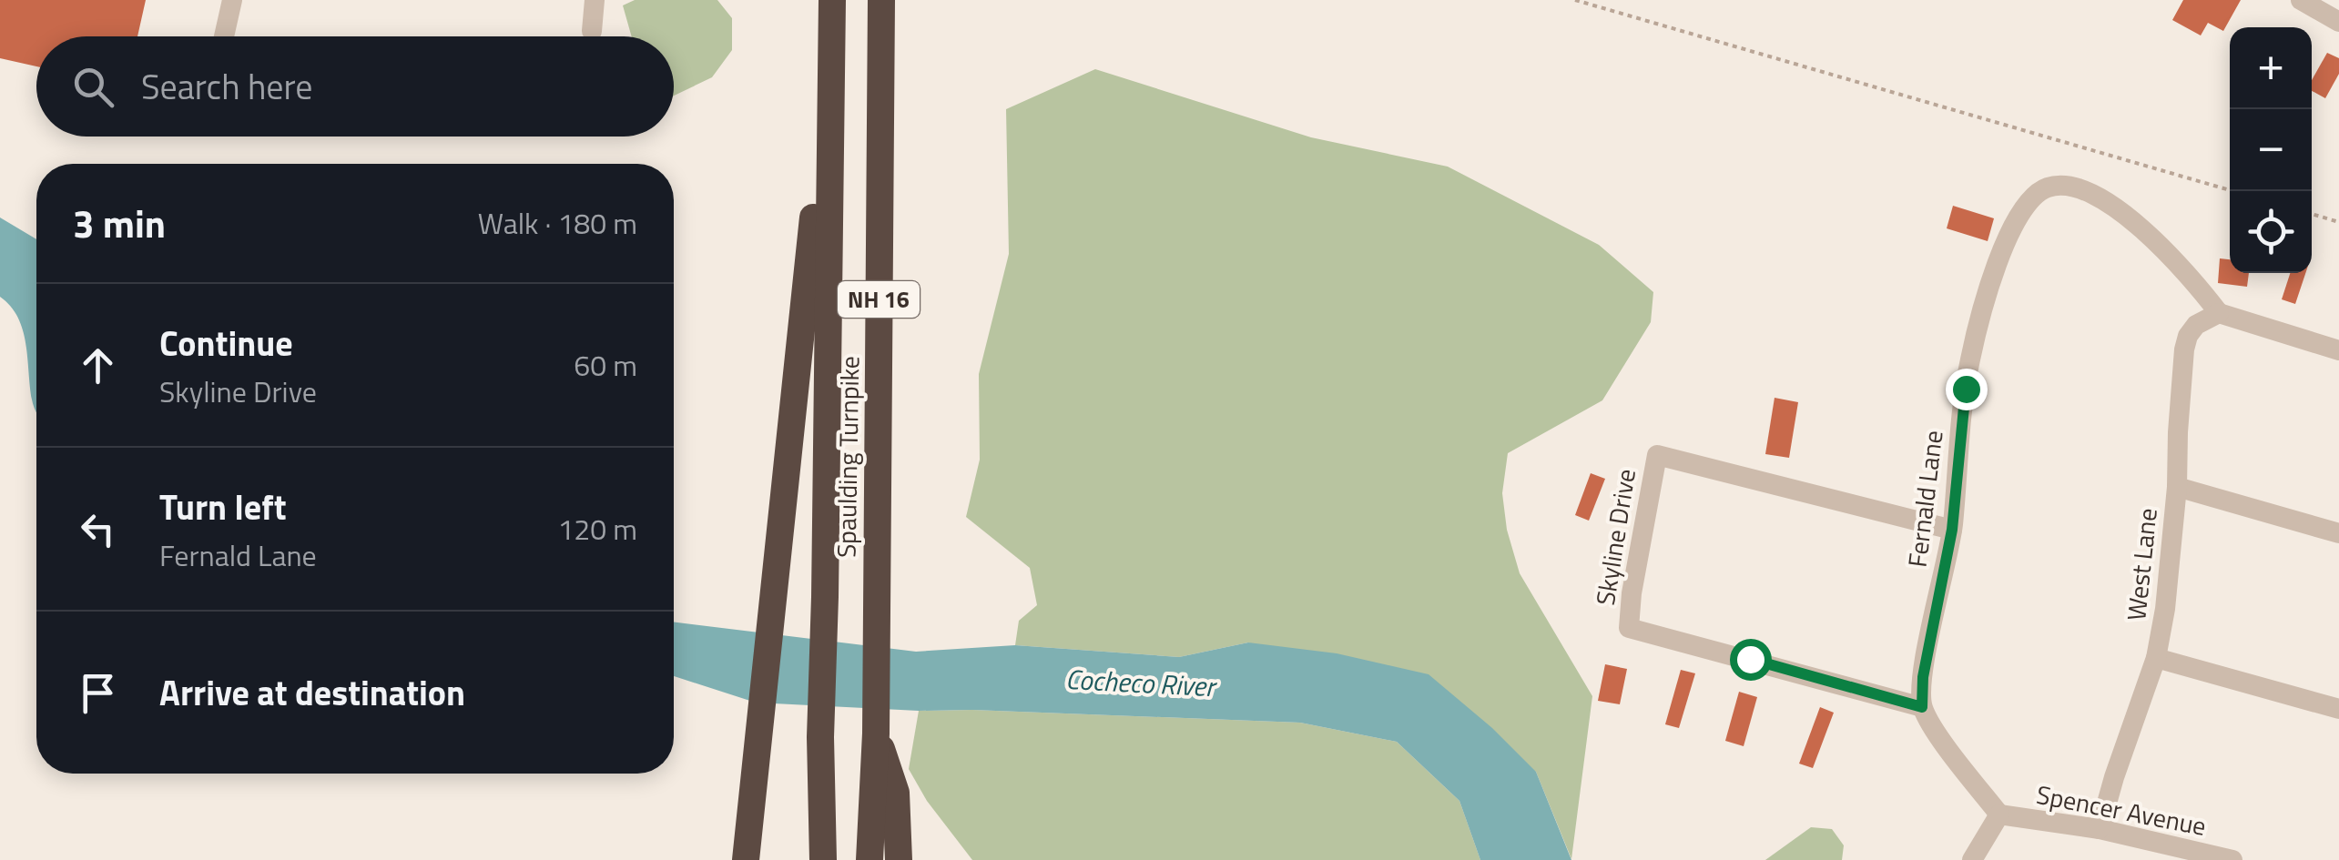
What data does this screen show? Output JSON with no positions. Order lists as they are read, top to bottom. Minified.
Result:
{"streets":{"highway":["NH 16","Spaulding Turnpike"],"street":["Fernald Lane","Skyline Drive","West Lane","Spencer Avenue"]},"crossings":[["Fernald Lane","Skyline Drive"],["Fernald Lane","West Lane"],["West Lane","Spencer Avenue"]],"water":["Cocheco River"],"page":{"map_buttons":["+","−"],"search":"Search here","heading":["3 min","Walk · 180 m"],"list":[["Continue","Skyline Drive","60 m"],["Turn left","Fernald Lane","120 m"],"Arrive at destination"]}}
